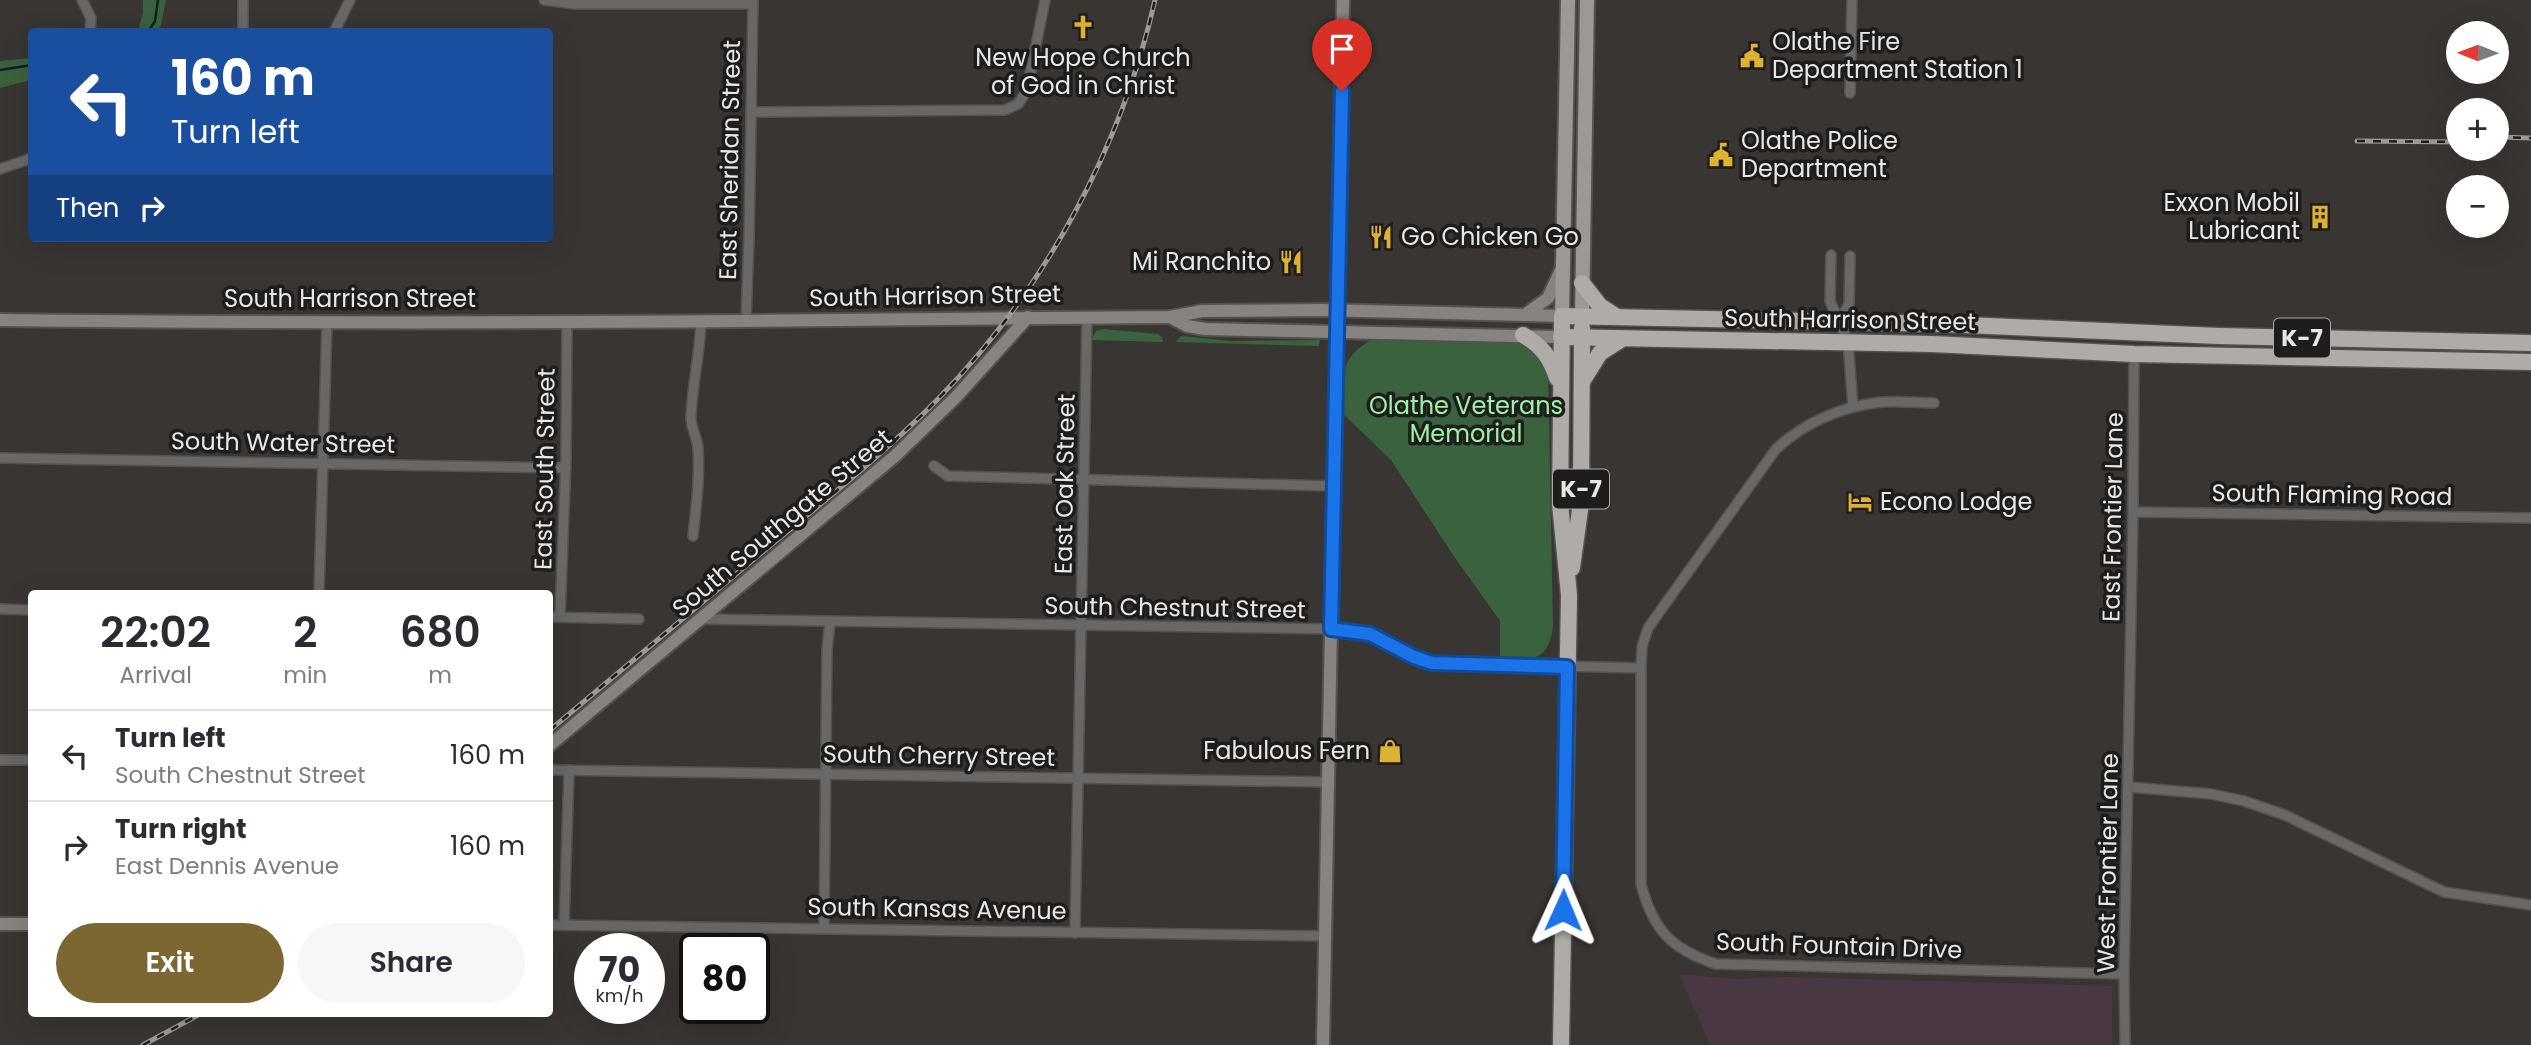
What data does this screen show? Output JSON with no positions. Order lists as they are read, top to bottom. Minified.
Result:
{"streets":{"highway":["South Harrison Street","K-7"],"street":["East Sheridan Street","South Water Street","East South Street","East Oak Street","South Flaming Road","East Frontier Lane","South Southgate Street","South Chestnut Street","South Cherry Street","West Frontier Lane","South Kansas Avenue","South Fountain Drive"]},"crossings":[["East Sheridan Street","South Harrison Street"],["South Harrison Street","K-7"],["South Harrison Street","East South Street"],["South Harrison Street","East Oak Street"],["South Harrison Street","East Frontier Lane"],["South Harrison Street","South Southgate Street"],["K-7","South Chestnut Street"],["South Water Street","East South Street"],["East Oak Street","South Chestnut Street"],["East Oak Street","South Cherry Street"],["East Oak Street","South Kansas Avenue"],["South Flaming Road","East Frontier Lane"],["East Frontier Lane","West Frontier Lane"],["South Southgate Street","South Chestnut Street"],["South Chestnut Street","South Fountain Drive"],["West Frontier Lane","South Fountain Drive"]],"parks":["Olathe Veterans Memorial"],"places":{"church":["New Hope Church of God in Christ"],"public building":["Olathe Fire Department Station 1","Olathe Police Department"],"building":["Exxon Mobil Lubricant"],"restaurant":["Go Chicken Go","Mi Ranchito"],"hotel":["Econo Lodge"],"shop":["Fabulous Fern"]},"north":"left","page":{"map_buttons":["+","−"],"turn":["160 m","Turn left"],"then":"Then","eta":["22:02","Arrival","2","min","680","m"],"list":[{"name":"Turn left","note":"South Chestnut Street","value":"160 m"},{"name":"Turn right","note":"East Dennis Avenue","value":"160 m"}],"buttons":["Exit","Share"],"speed":"70 km/h","limit":"80"}}
